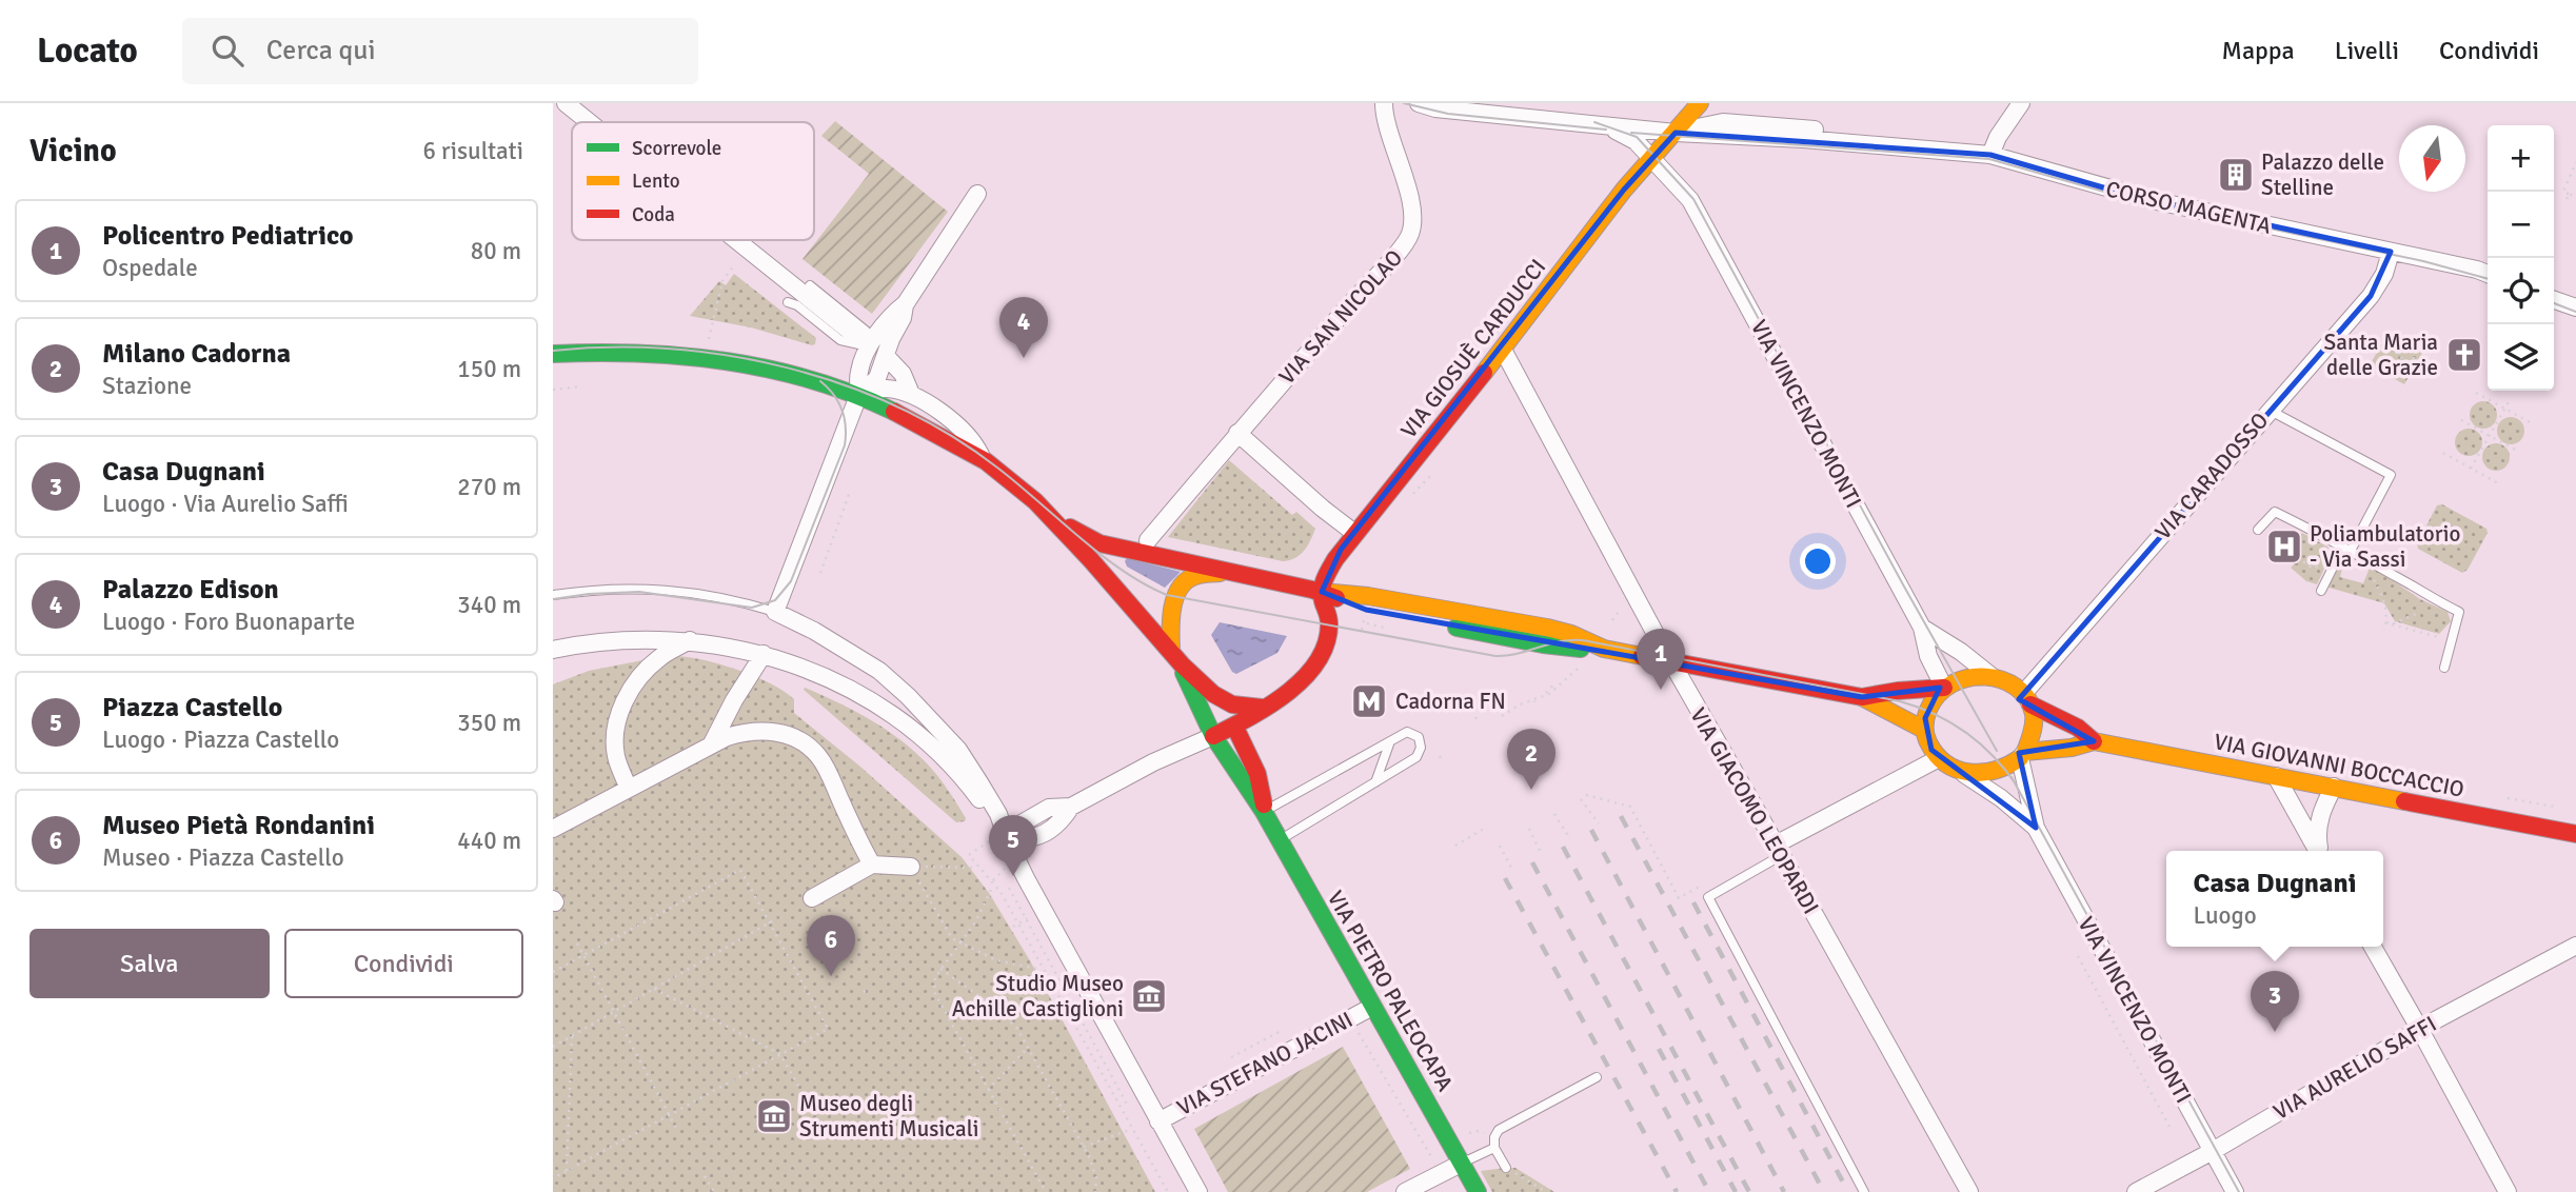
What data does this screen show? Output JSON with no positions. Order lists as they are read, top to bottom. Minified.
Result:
{"streets":{"street":["CORSO MAGENTA","VIA SAN NICOLAO","VIA GIOSUÈ CARDUCCI","VIA VINCENZO MONTI","VIA CARADOSSO","VIA GIOVANNI BOCCACCIO","VIA GIACOMO LEOPARDI","VIA PIETRO PALEOCAPA","VIA STEFANO JACINI","VIA AURELIO SAFFI"]},"crossings":[["CORSO MAGENTA","VIA GIOSUÈ CARDUCCI"],["CORSO MAGENTA","VIA VINCENZO MONTI"],["CORSO MAGENTA","VIA CARADOSSO"],["VIA GIOSUÈ CARDUCCI","VIA VINCENZO MONTI"],["VIA GIOSUÈ CARDUCCI","VIA GIACOMO LEOPARDI"],["VIA VINCENZO MONTI","VIA CARADOSSO"],["VIA VINCENZO MONTI","VIA GIOVANNI BOCCACCIO"],["VIA VINCENZO MONTI","VIA AURELIO SAFFI"],["VIA CARADOSSO","VIA GIOVANNI BOCCACCIO"],["VIA PIETRO PALEOCAPA","VIA STEFANO JACINI"]],"places":{"building":["Palazzo delle Stelline"],"church":["Santa Maria delle Grazie"],"hospital":["Poliambulatorio - Via Sassi"],"metro station":["Cadorna FN"],"museum":["Studio Museo Achille Castiglioni","Museo degli Strumenti Musicali"]},"legend":["Scorrevole","Lento","Coda"],"north":"bottom","page":{"header":"Locato","search":"Cerca qui","nav":["Mappa","Livelli","Condividi"],"heading":["Vicino","6 risultati"],"map_buttons":["+","−"],"list":[{"mark":"1","name":"Policentro Pediatrico","note":"Ospedale","value":"80 m"},{"mark":"2","name":"Milano Cadorna","note":"Stazione","value":"150 m"},{"mark":"3","name":"Casa Dugnani","note":"Luogo · Via Aurelio Saffi","value":"270 m"},{"mark":"4","name":"Palazzo Edison","note":"Luogo · Foro Buonaparte","value":"340 m"},{"mark":"5","name":"Piazza Castello","note":"Luogo · Piazza Castello","value":"350 m"},{"mark":"6","name":"Museo Pietà Rondanini","note":"Museo · Piazza Castello","value":"440 m"}],"pins":["4","1","2","5","6","3"],"popup":["Casa Dugnani","Luogo"],"buttons":["Salva","Condividi"]}}
